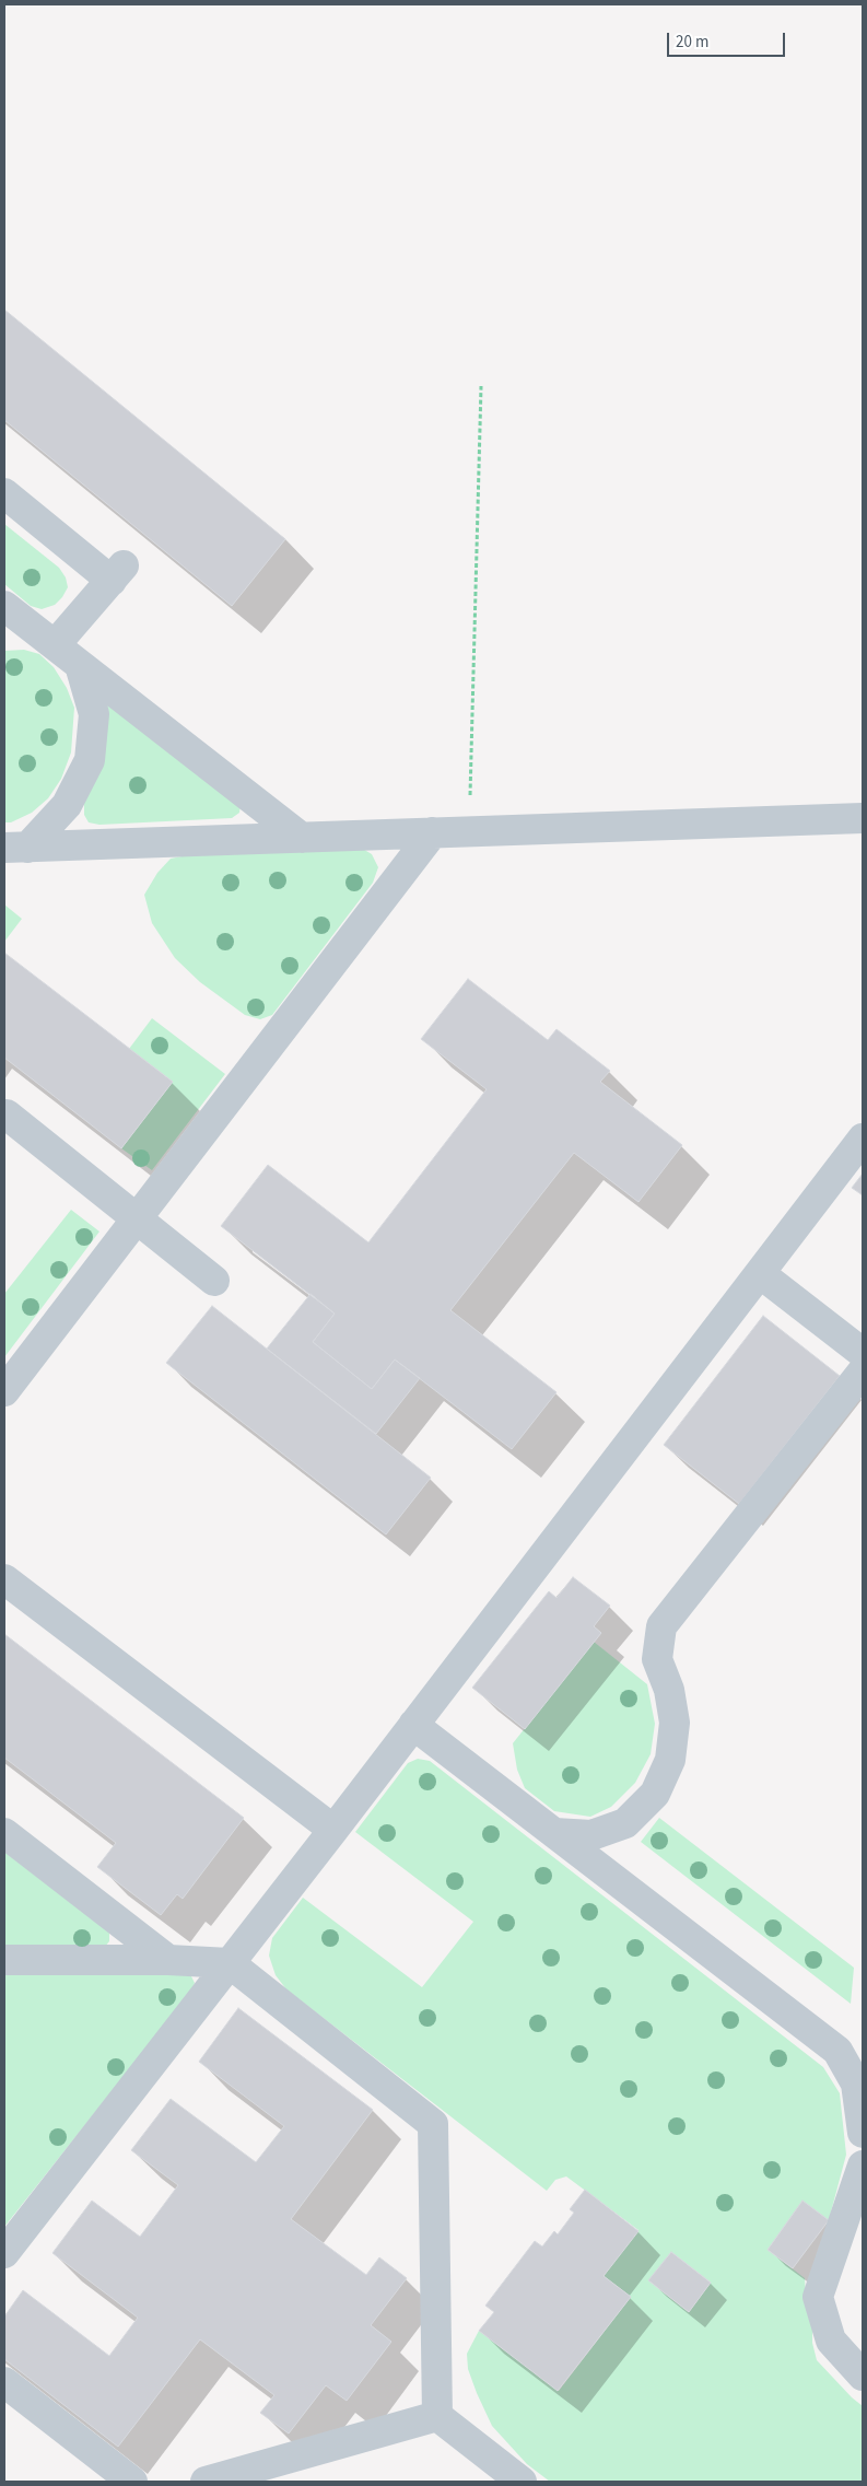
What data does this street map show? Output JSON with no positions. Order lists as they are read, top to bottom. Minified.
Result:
{"scale_bar":"20 m"}
